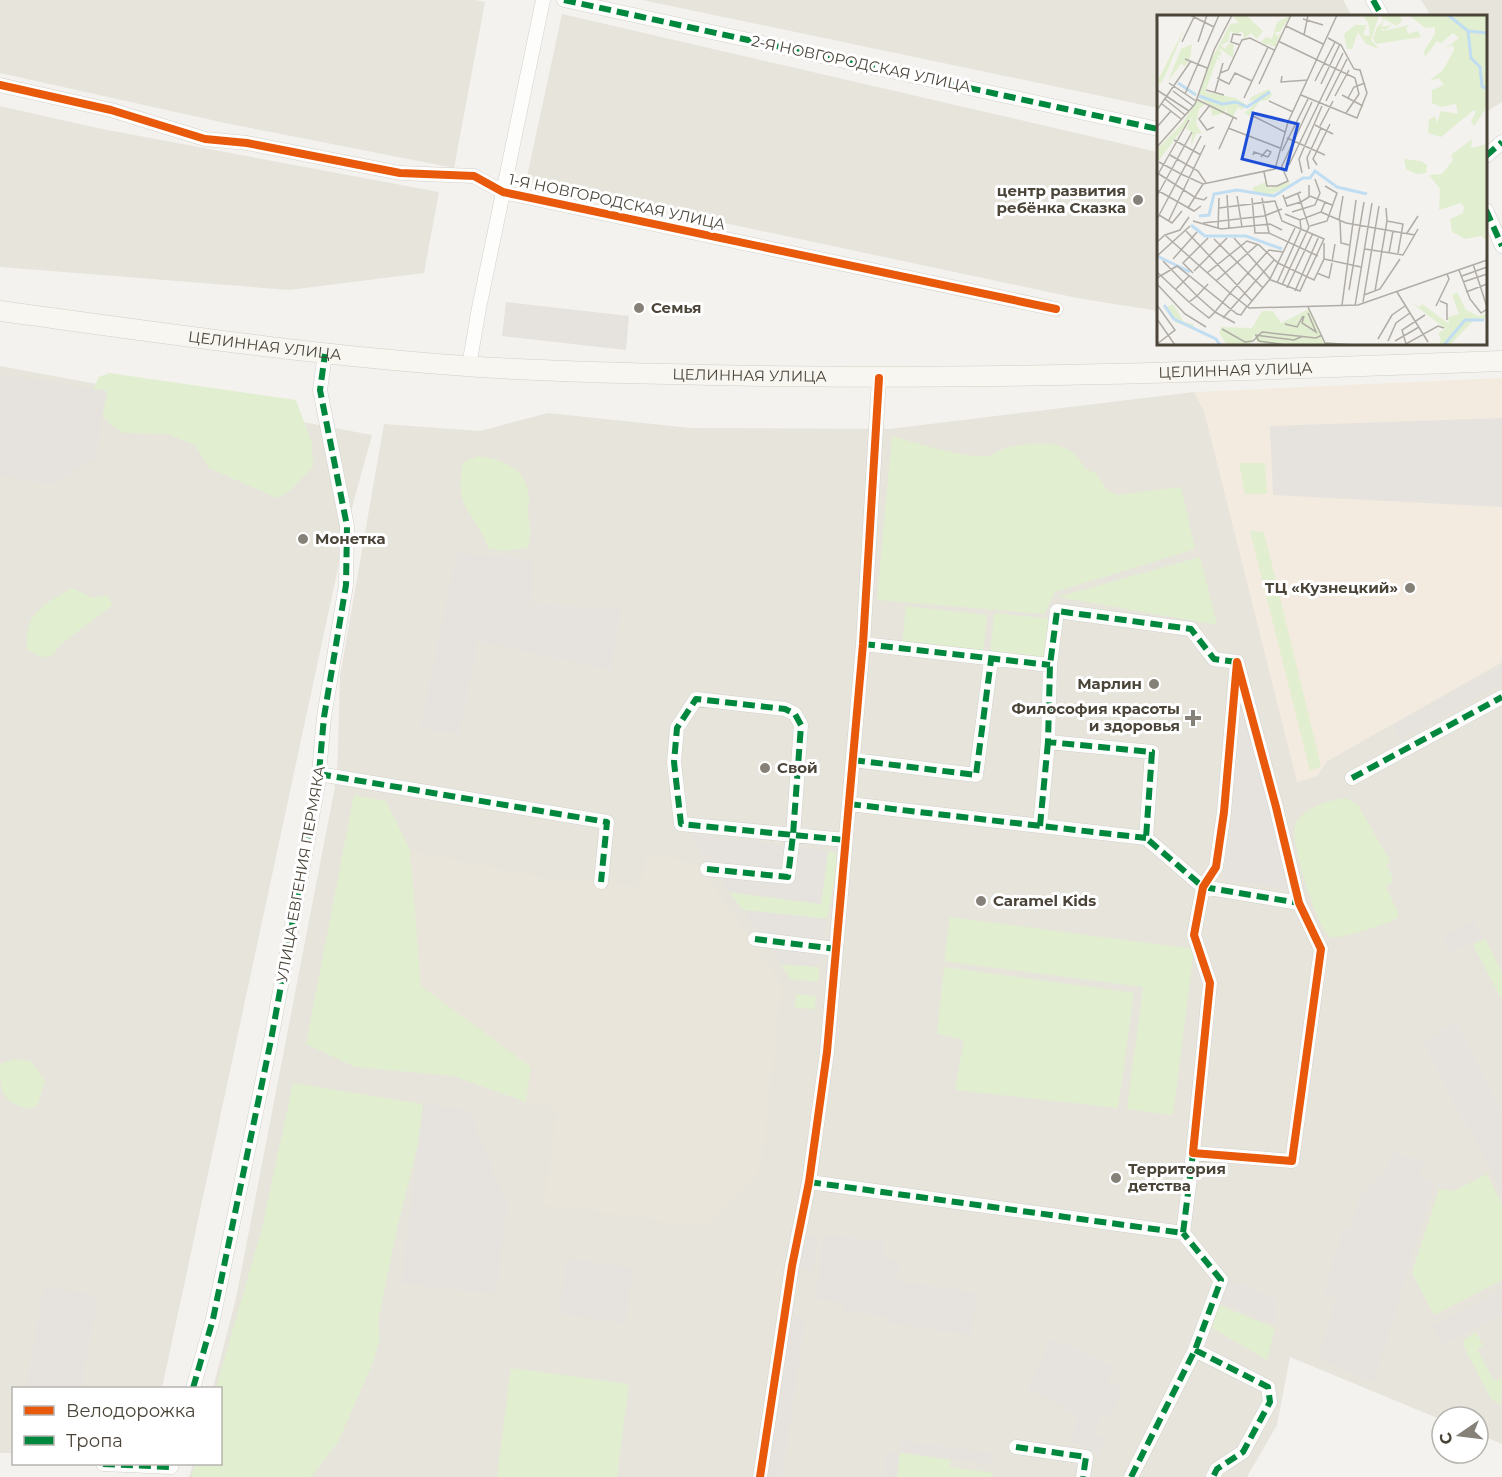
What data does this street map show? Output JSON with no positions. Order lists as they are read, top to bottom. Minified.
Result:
{"streets":{"main road":["ЦЕЛИННАЯ УЛИЦА"],"street":["2-Я НОВГОРОДСКАЯ УЛИЦА","1-Я НОВГОРОДСКАЯ УЛИЦА","УЛИЦА ЕВГЕНИЯ ПЕРМЯКА"]},"crossings":[["ЦЕЛИННАЯ УЛИЦА","УЛИЦА ЕВГЕНИЯ ПЕРМЯКА"]],"places":{"other":["центр развития ребёнка Сказка","Семья","Монетка","ТЦ «Кузнецкий»","Марлин","Свой","Caramel Kids","Территория детства"],"health":["Философия красоты и здоровья"]},"legend":["Велодорожка","Тропа"],"north":"left"}
